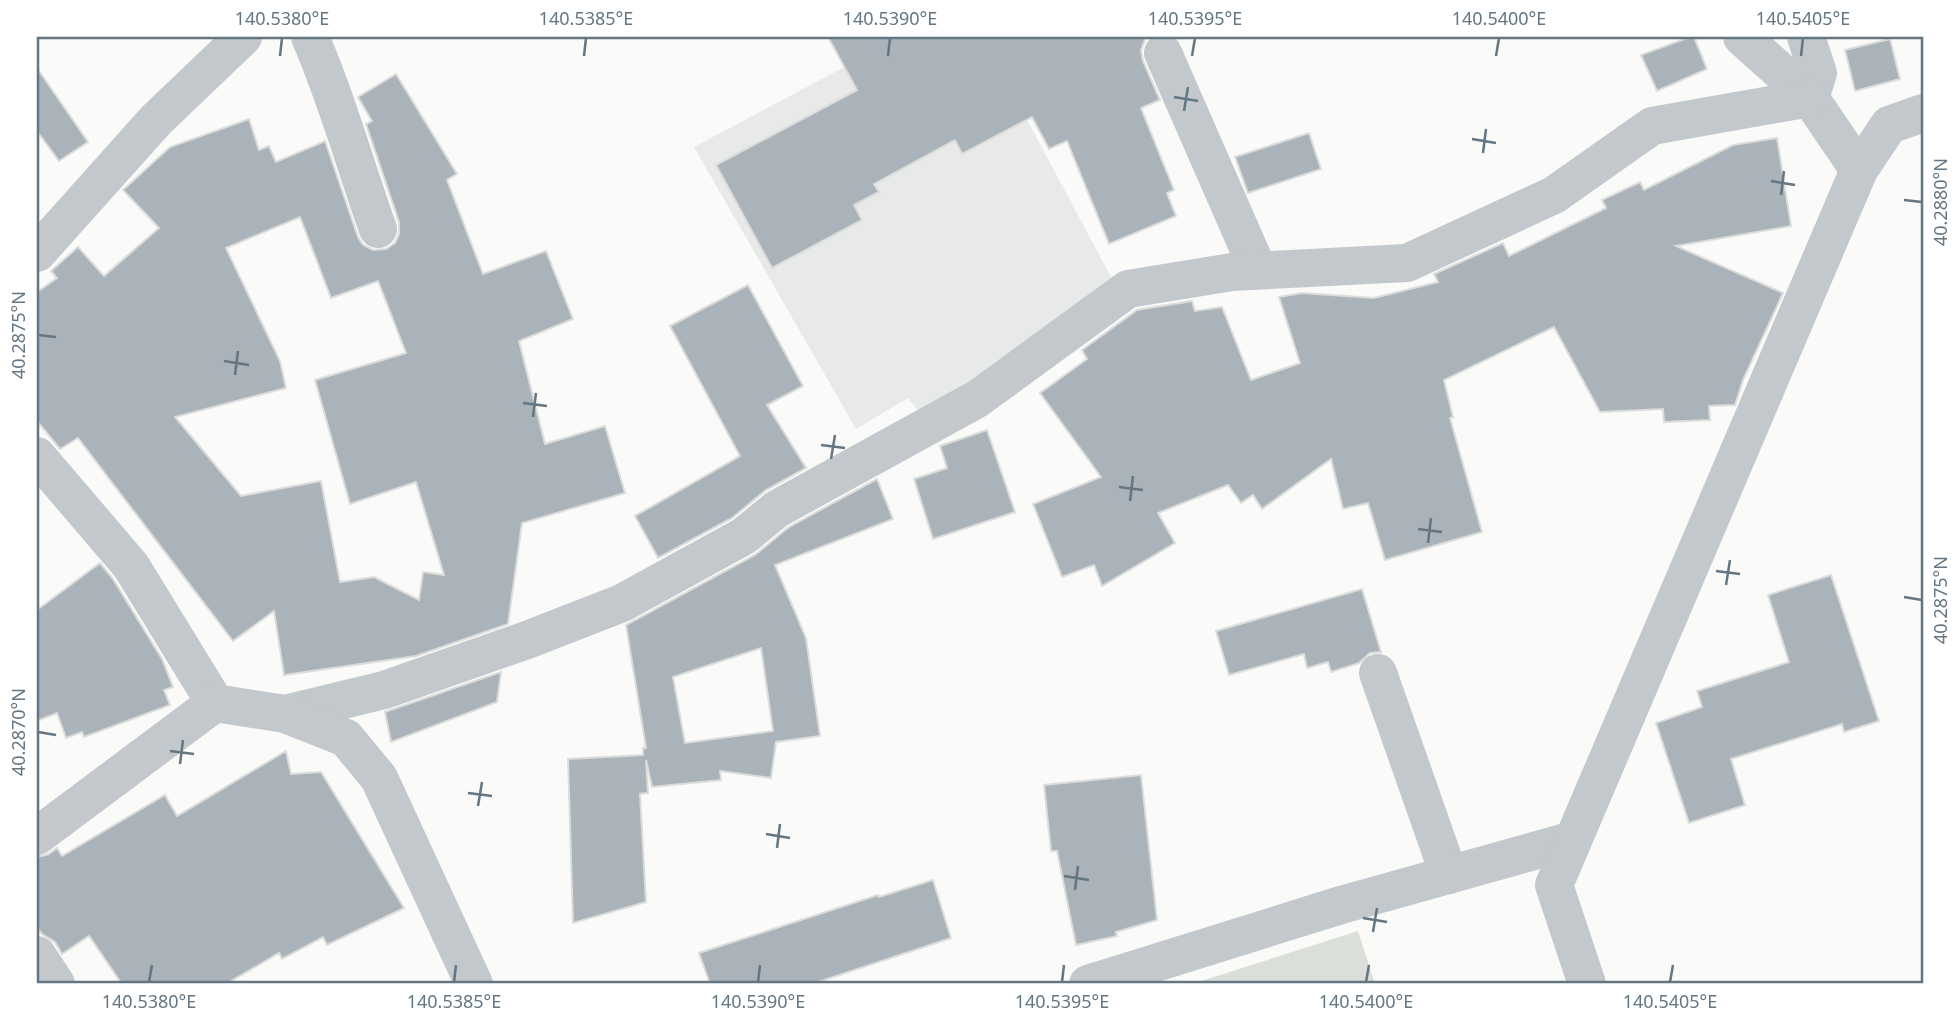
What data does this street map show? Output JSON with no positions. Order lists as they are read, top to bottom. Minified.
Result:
{"coordinates":["140.5380°E","140.5385°E","140.5390°E","140.5395°E","140.5400°E","140.5405°E","40.2880°N","40.2875°N","40.2870°N"]}
